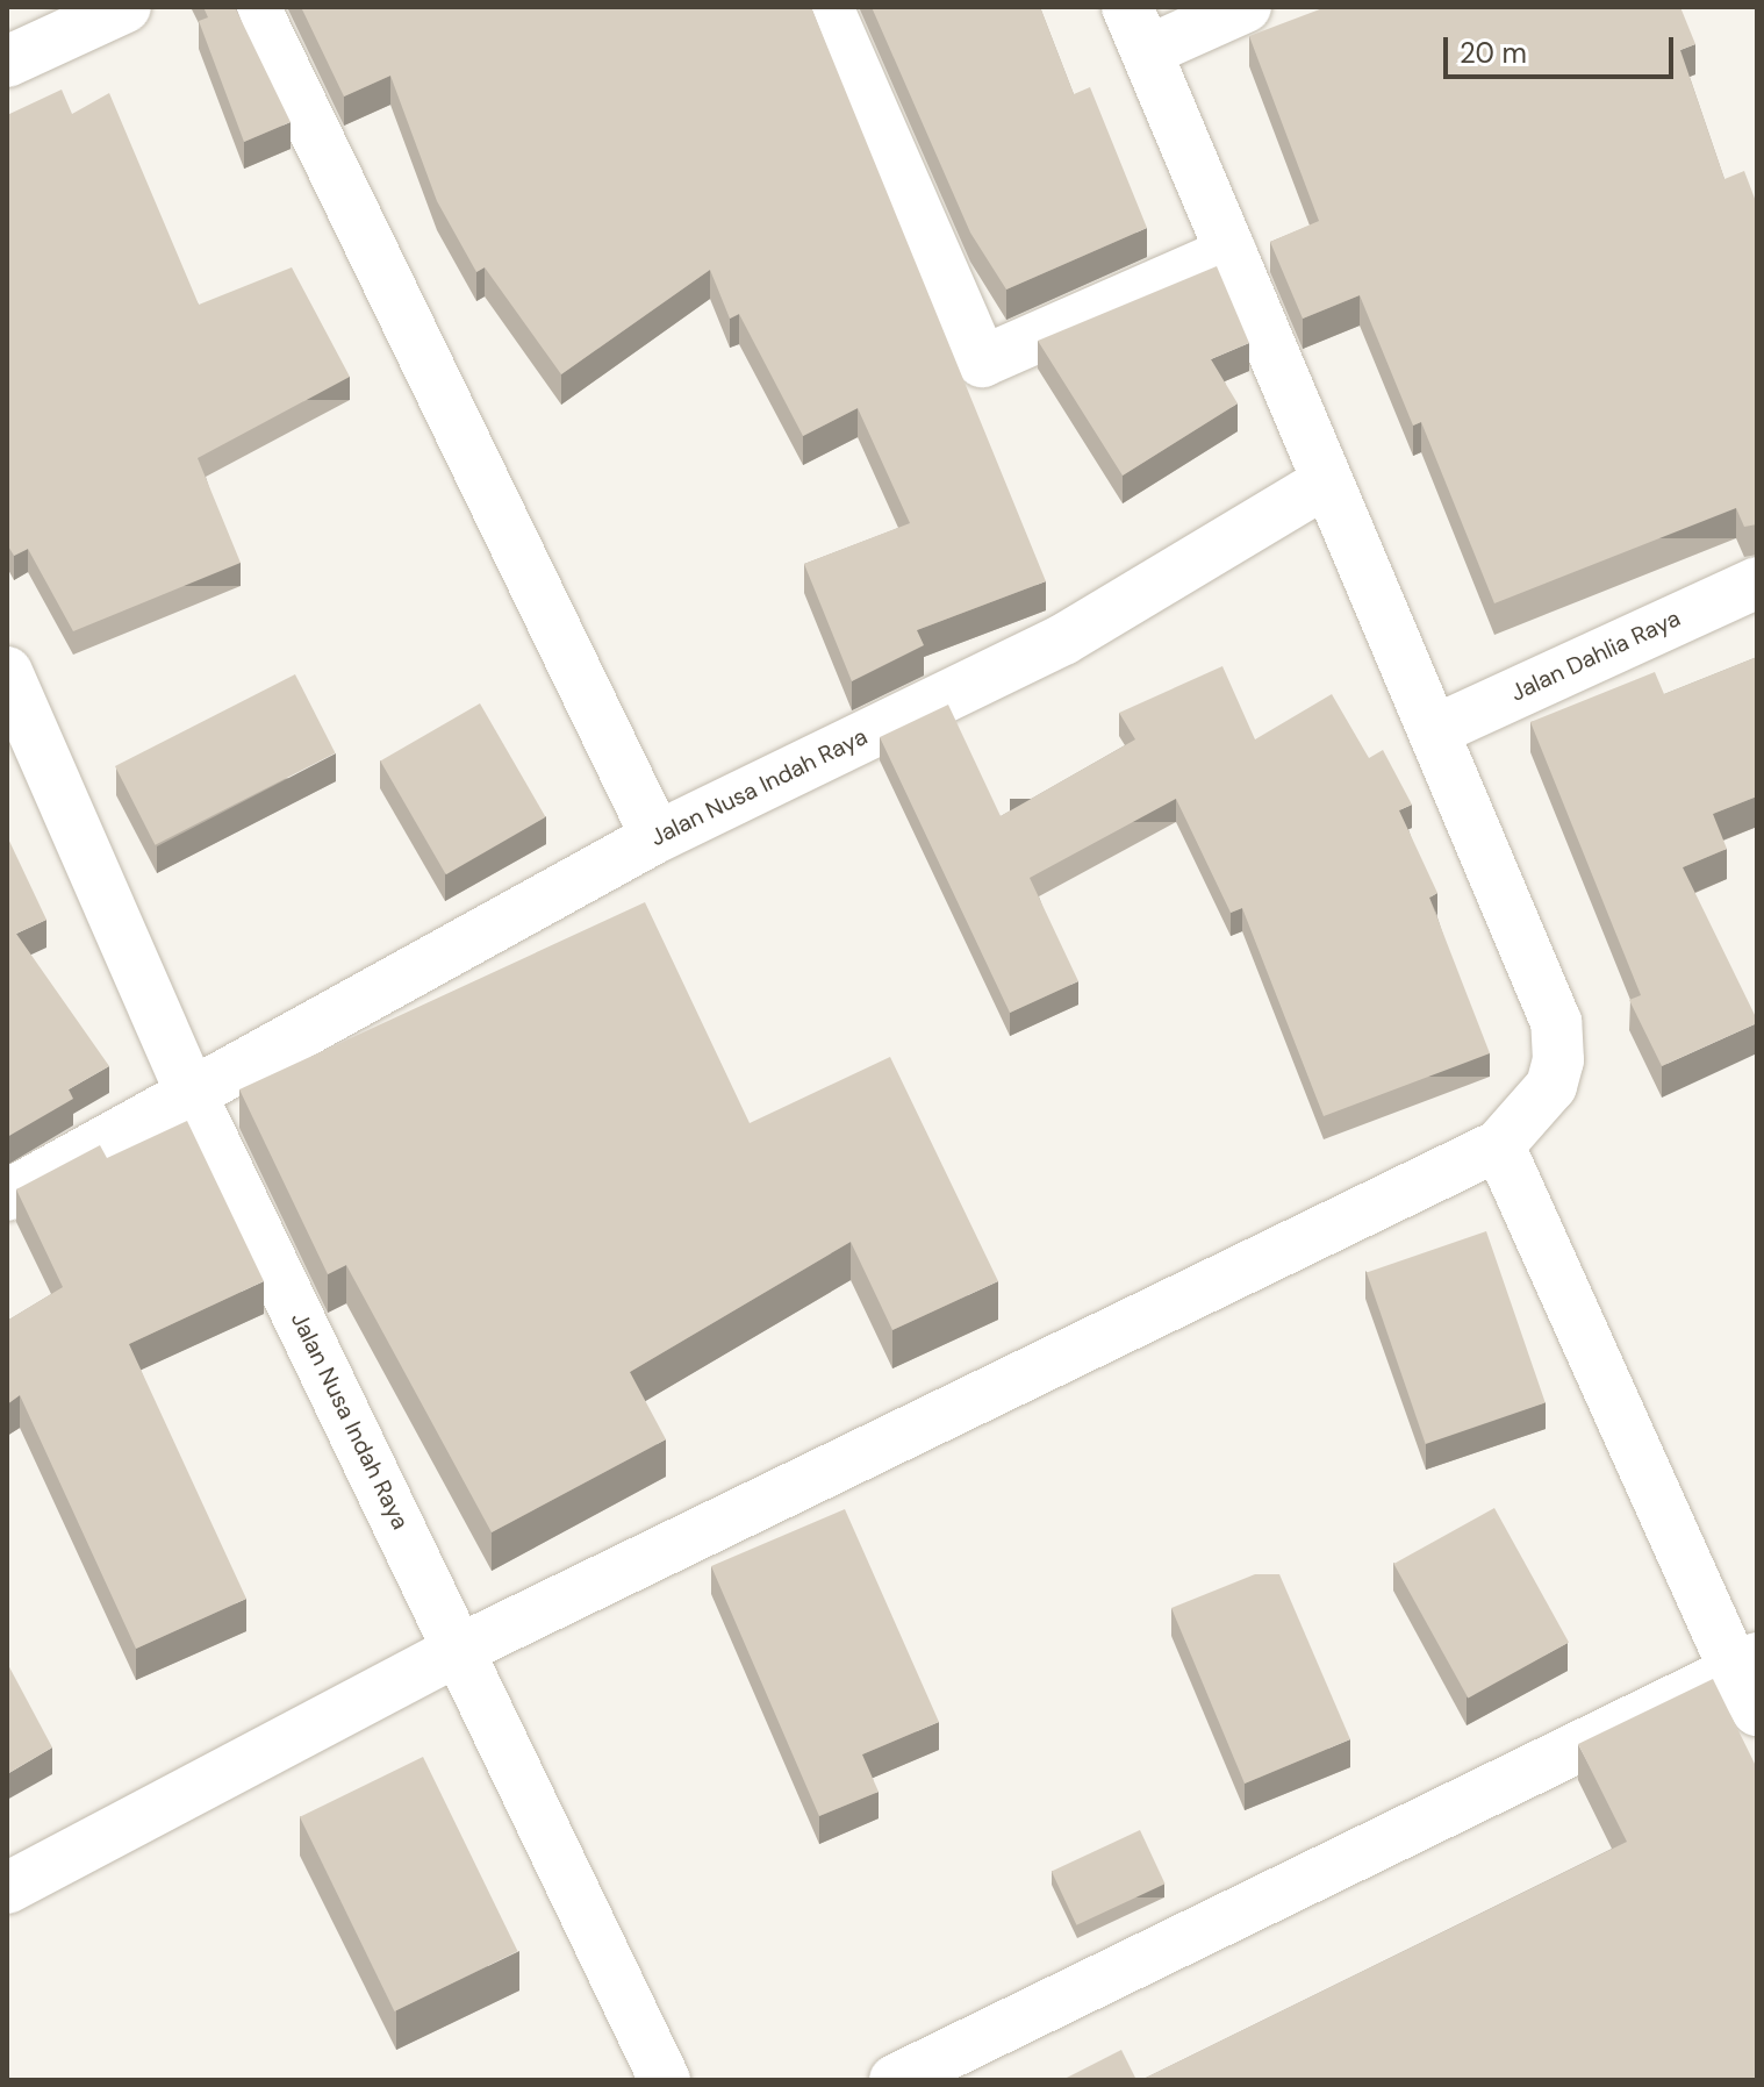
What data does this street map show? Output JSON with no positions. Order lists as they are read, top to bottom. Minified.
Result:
{"streets":{"street":["Jalan Dahlia Raya","Jalan Nusa Indah Raya"]},"scale_bar":"20 m"}
